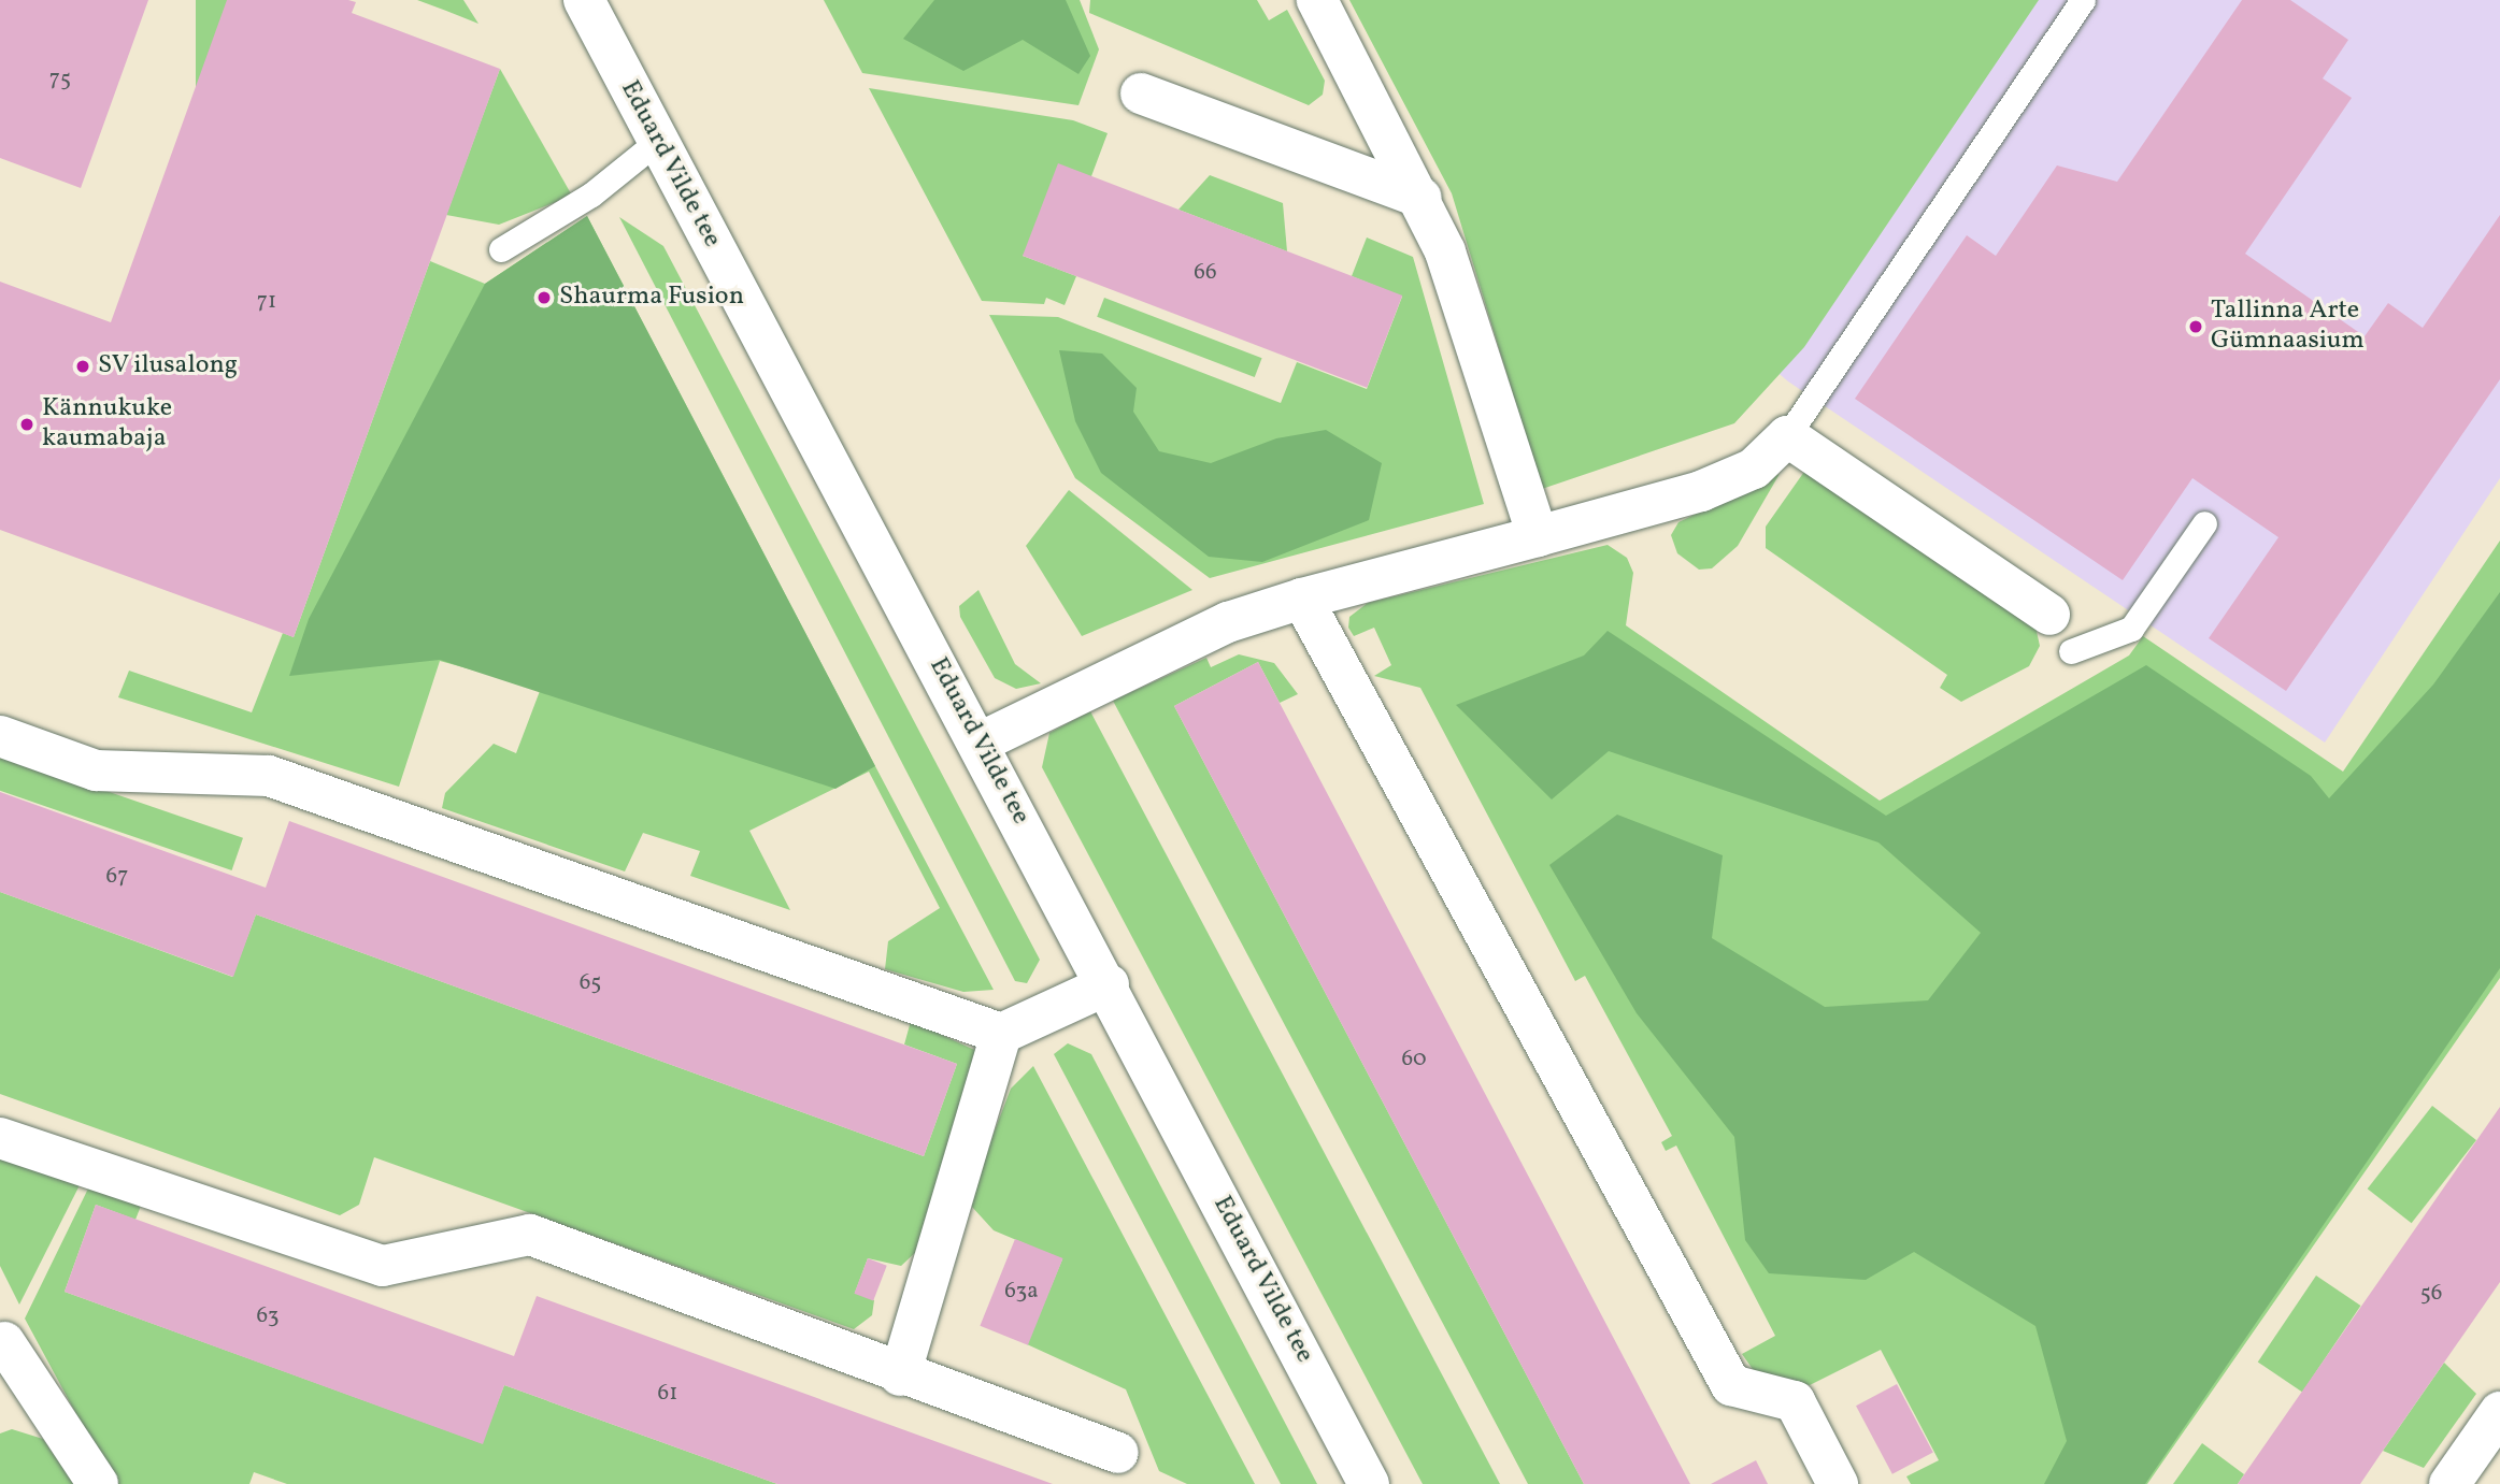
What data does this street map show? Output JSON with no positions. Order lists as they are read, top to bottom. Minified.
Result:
{"streets":{"street":["Eduard Vilde tee"]},"places":["Shaurma Fusion","Tallinna Arte Gümnaasium","SV ilusalong","Kännukuke kaumabaja"],"house_numbers":["75","66","71","67","65","60","63a","56","63","61"]}
